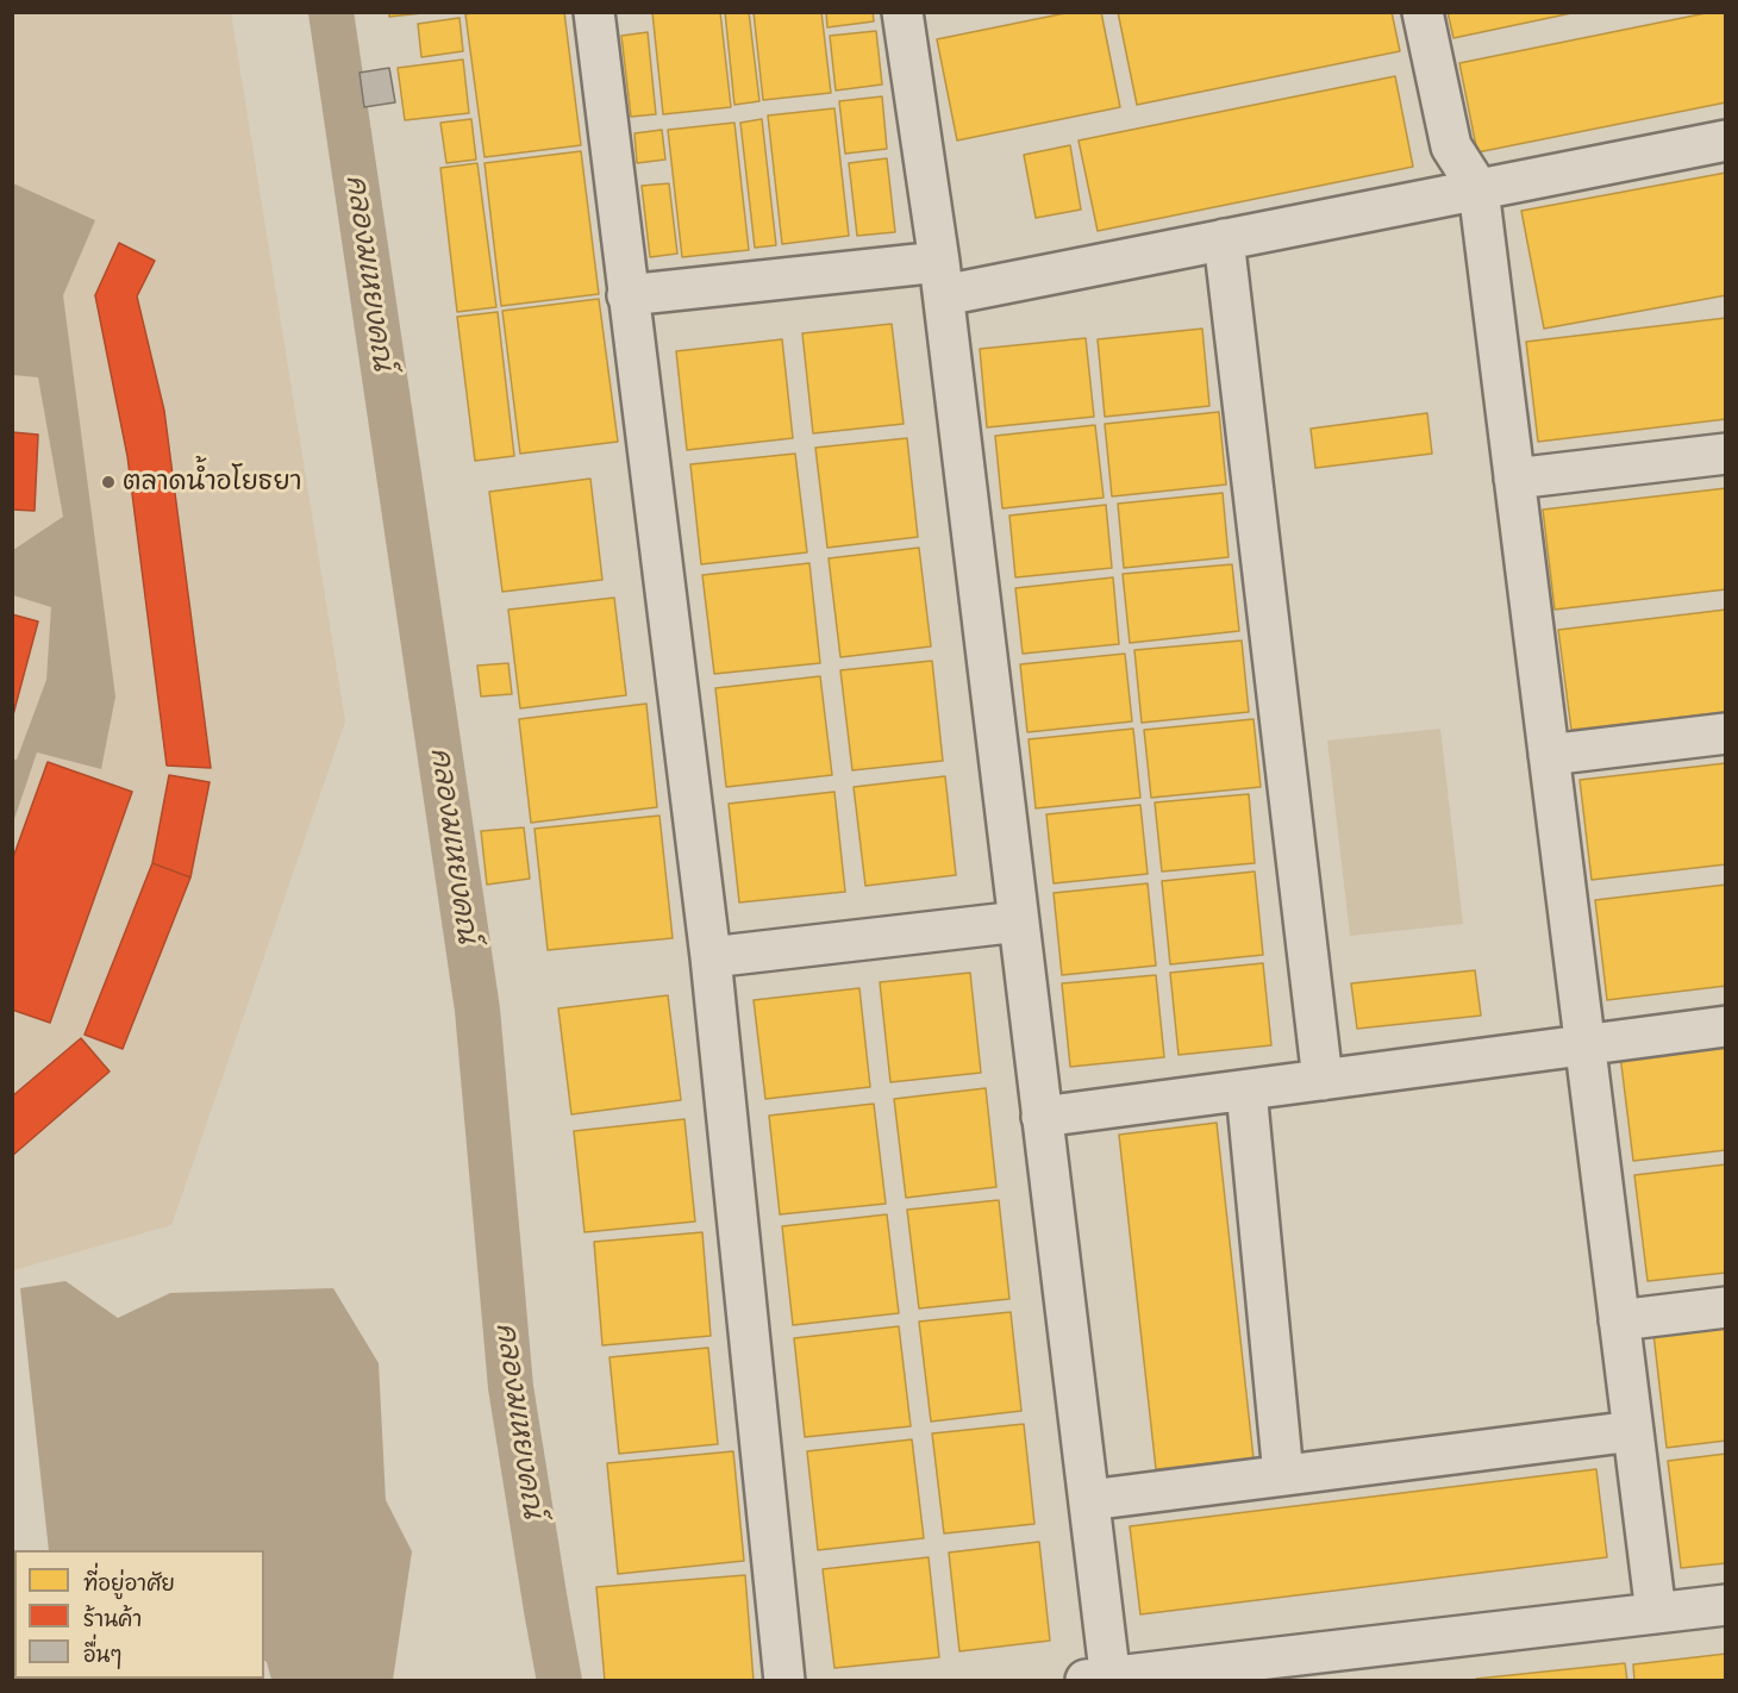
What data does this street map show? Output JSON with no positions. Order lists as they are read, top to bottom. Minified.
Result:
{"water":["คลองมเหยงคณ์"],"places":["ตลาดน้ำอโยธยา"],"legend":["ที่อยู่อาศัย","ร้านค้า","อื่นๆ"]}
